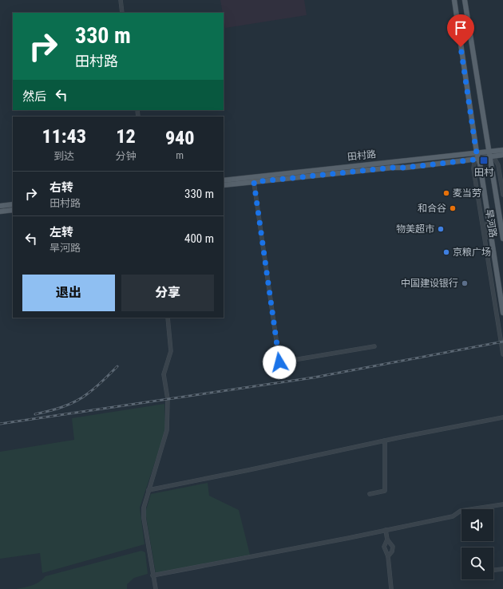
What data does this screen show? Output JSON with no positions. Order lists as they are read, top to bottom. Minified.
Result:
{"streets":{"main road":["田村路","旱河路"]},"crossings":[["田村路","旱河路"]],"places":{"transit":["田村"],"other":["麦当劳","和合谷","物美超市","京粮广场","中国建设银行"]},"page":{"turn":["330 m","田村路"],"then":"然后","eta":["11:43","到达","12","分钟","940","m"],"list":[{"name":"右转","note":"田村路","value":"330 m"},{"name":"左转","note":"旱河路","value":"400 m"}],"buttons":["退出","分享"]}}
